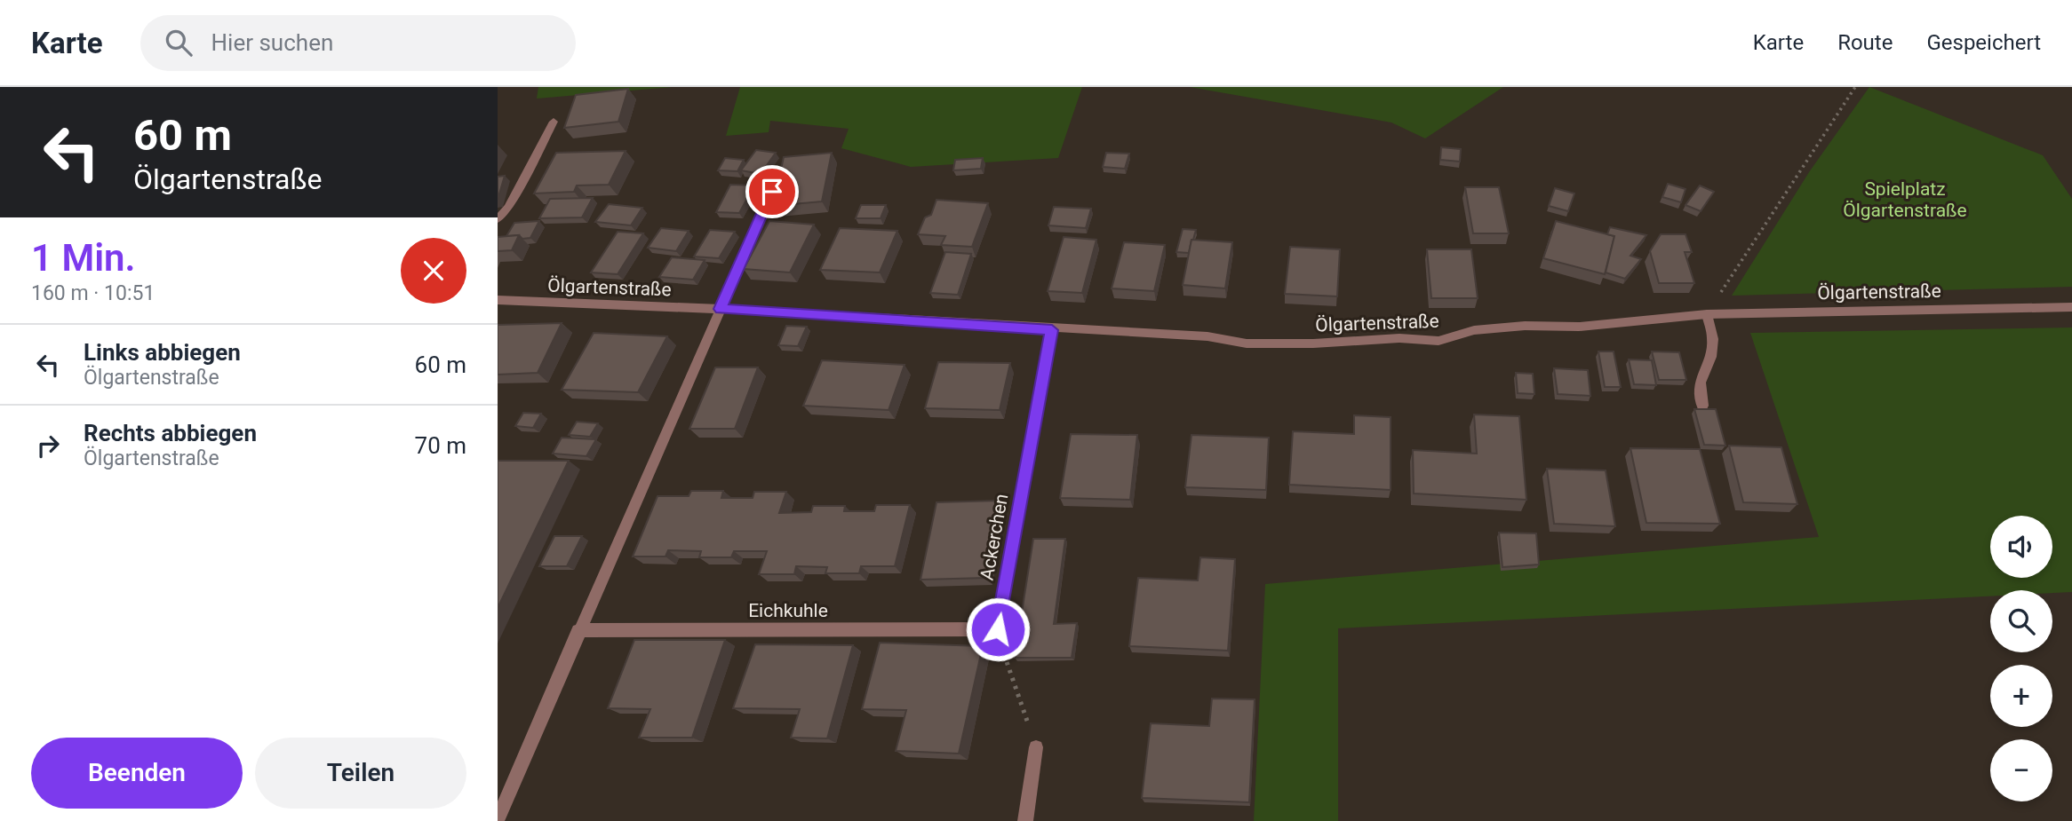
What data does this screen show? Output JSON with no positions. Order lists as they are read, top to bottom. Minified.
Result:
{"streets":{"street":["Ölgartenstraße","Ackerchen","Eichkuhle"]},"crossings":[["Ölgartenstraße","Ackerchen"],["Ackerchen","Eichkuhle"]],"parks":["Spielplatz Ölgartenstraße"],"page":{"header":"Karte","search":"Hier suchen","nav":["Karte","Route","Gespeichert"],"turn":["60 m","Ölgartenstraße"],"heading":["1 Min.","160 m · 10:51"],"list":[{"name":"Links abbiegen","note":"Ölgartenstraße","value":"60 m"},{"name":"Rechts abbiegen","note":"Ölgartenstraße","value":"70 m"}],"map_buttons":["+","−"],"buttons":["Beenden","Teilen"]}}
